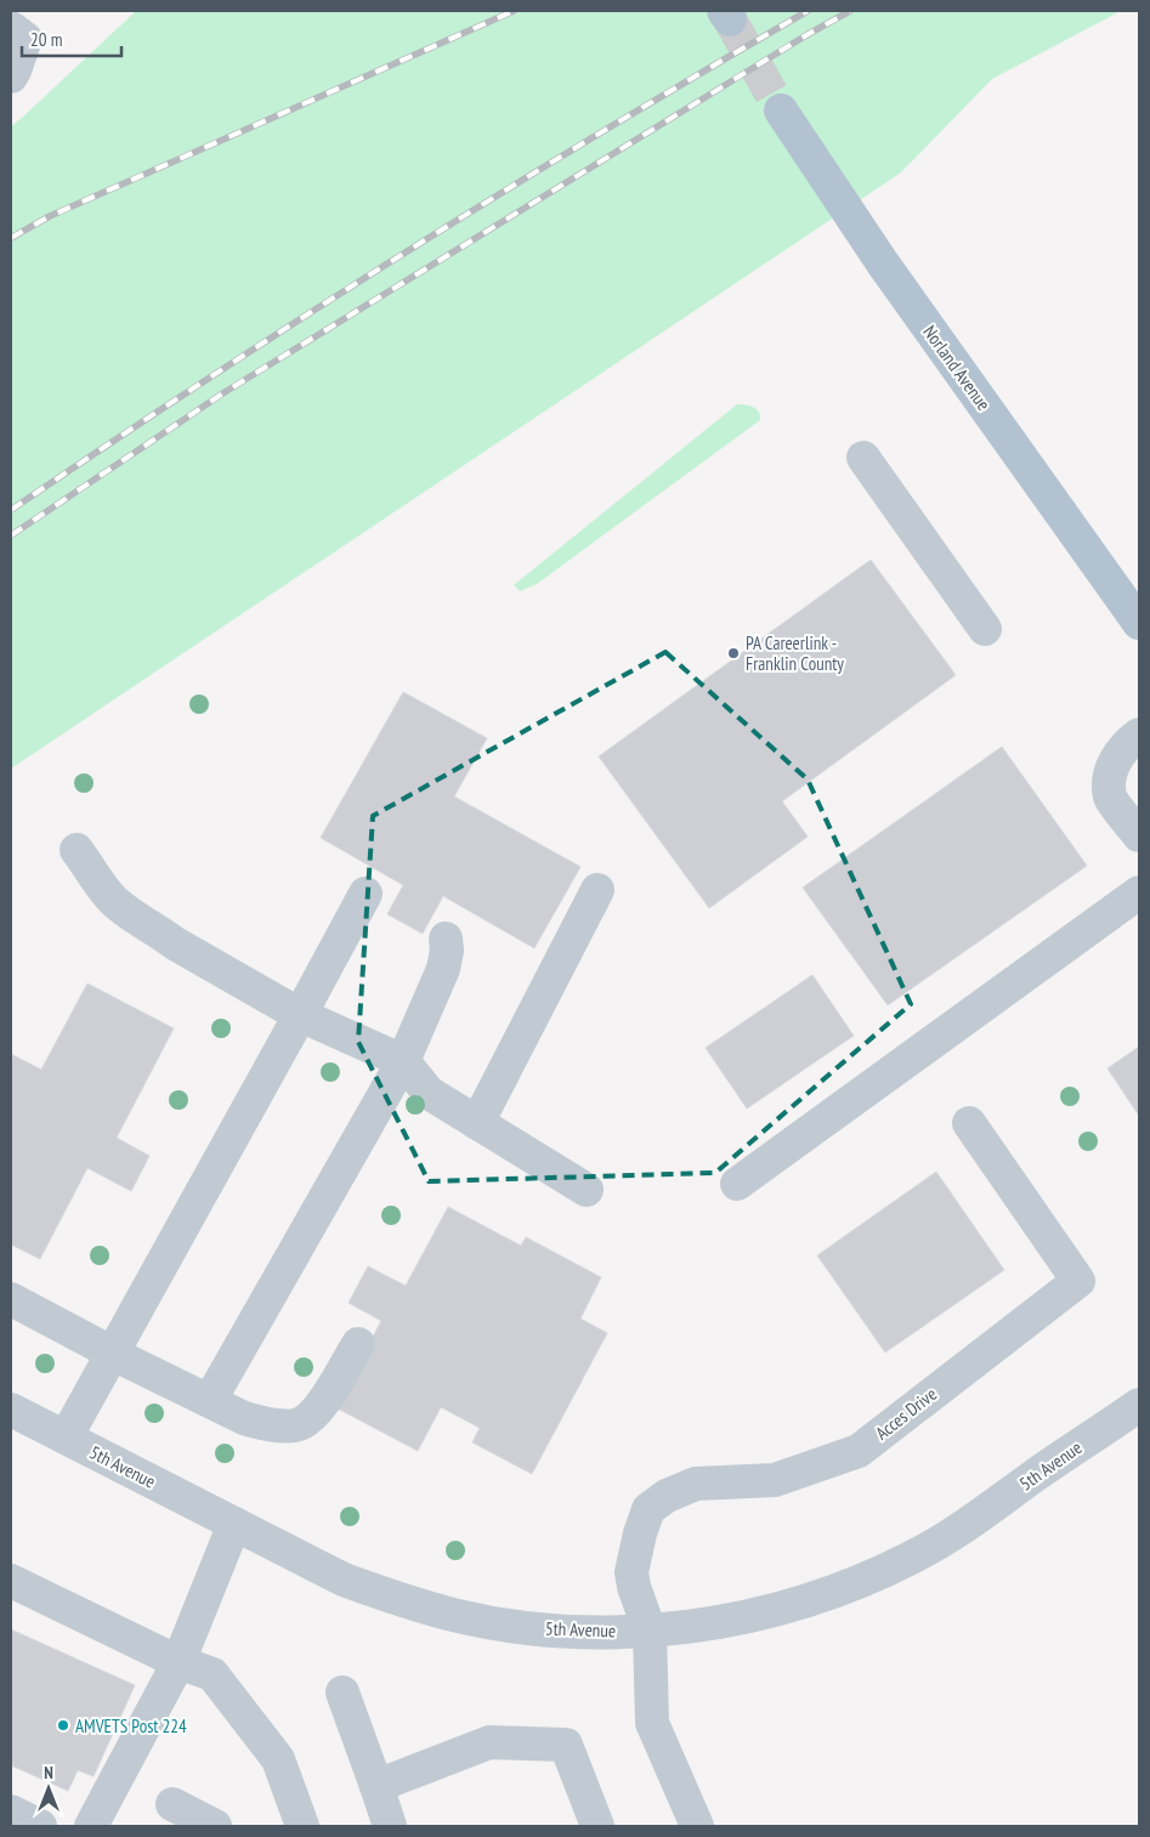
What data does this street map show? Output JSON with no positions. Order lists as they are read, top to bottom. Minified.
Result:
{"streets":{"main road":["Norland Avenue"],"street":["Acces Drive","5th Avenue"]},"crossings":[["Acces Drive","5th Avenue"]],"places":["PA Careerlink - Franklin County","AMVETS Post 224"],"scale_bar":"20 m","north":"top"}
